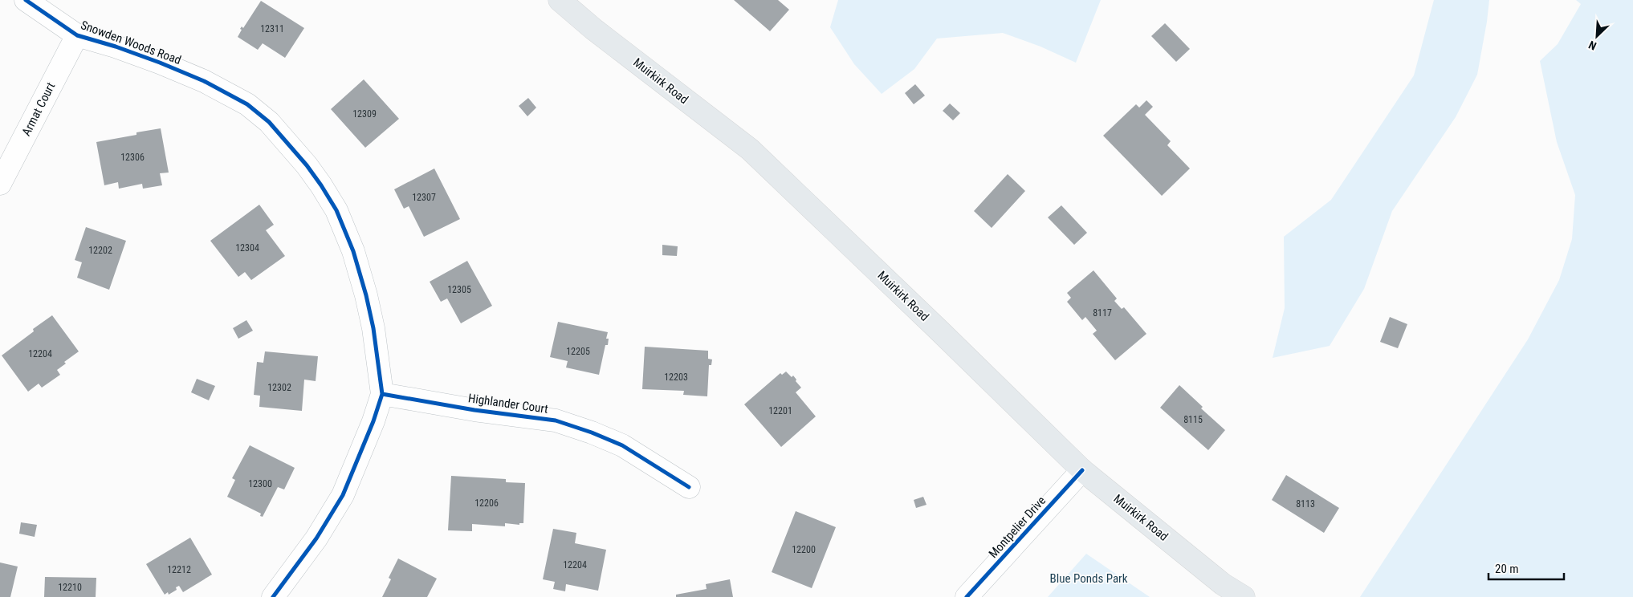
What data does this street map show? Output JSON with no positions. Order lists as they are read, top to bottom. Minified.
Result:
{"streets":{"main road":["Muirkirk Road"],"street":["Snowden Woods Road","Armat Court","Highlander Court","Montpelier Drive"]},"crossings":[["Snowden Woods Road","Armat Court"],["Snowden Woods Road","Highlander Court"],["Muirkirk Road","Montpelier Drive"]],"parks":["Blue Ponds Park"],"house_numbers":["12311","12309","12306","12307","12304","12202","12305","8117","12205","12204","12203","12302","12201","8115","12300","12206","8113","12200","12204","12212","12210"],"scale_bar":"20 m","north":"bottom left"}
